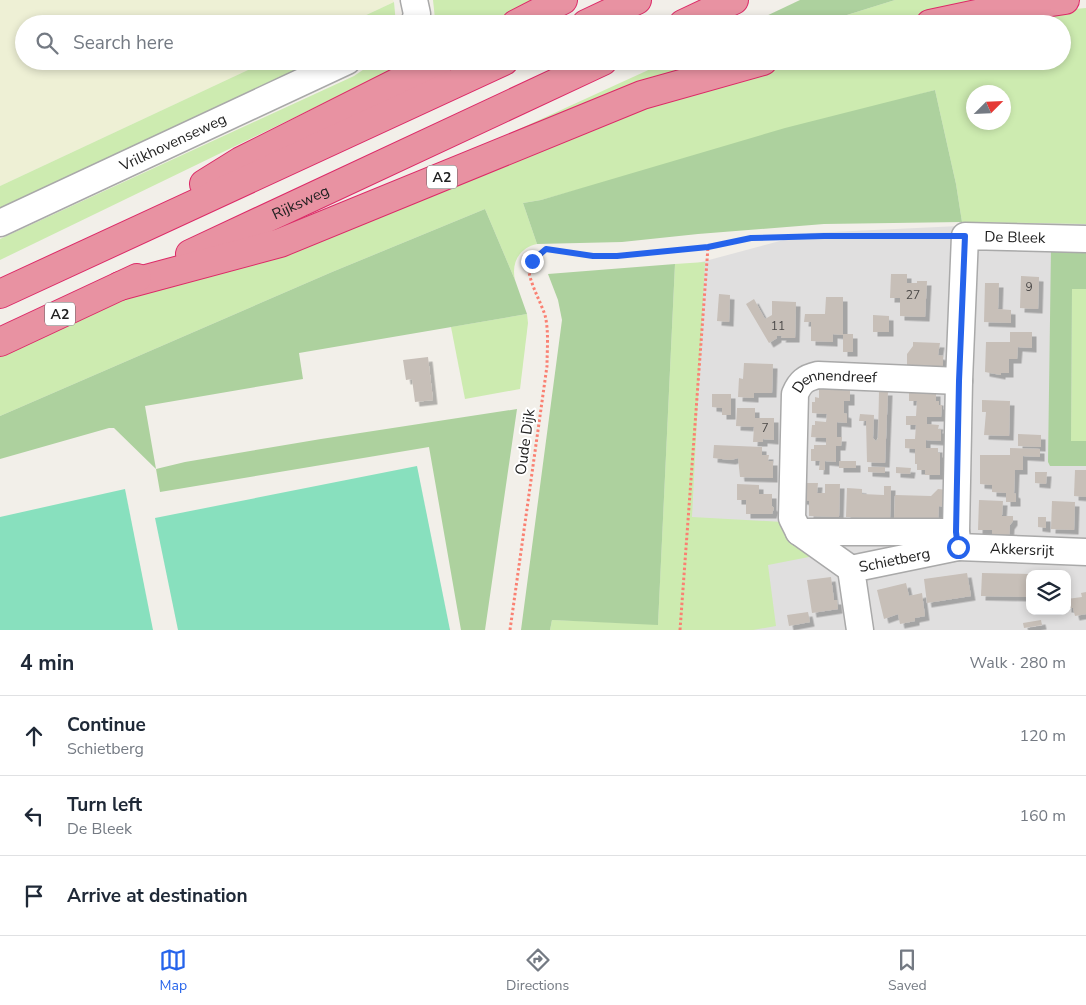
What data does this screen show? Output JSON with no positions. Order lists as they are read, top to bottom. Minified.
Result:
{"streets":{"highway":["A2","Rijksweg"],"street":["Vrilkhovenseweg","De Bleek","Dennendreef","Akkersrijt","Schietberg"],"path":["Oude Dijk"]},"crossings":[["A2","Rijksweg"],["De Bleek","Oude Dijk"],["Akkersrijt","Schietberg"]],"house_numbers":["9","27","11","7"],"north":"top right","page":{"search":"Search here","heading":["4 min","Walk · 280 m"],"list":[["Continue","Schietberg","120 m"],["Turn left","De Bleek","160 m"],"Arrive at destination"],"nav":["Map","Directions","Saved"]}}
